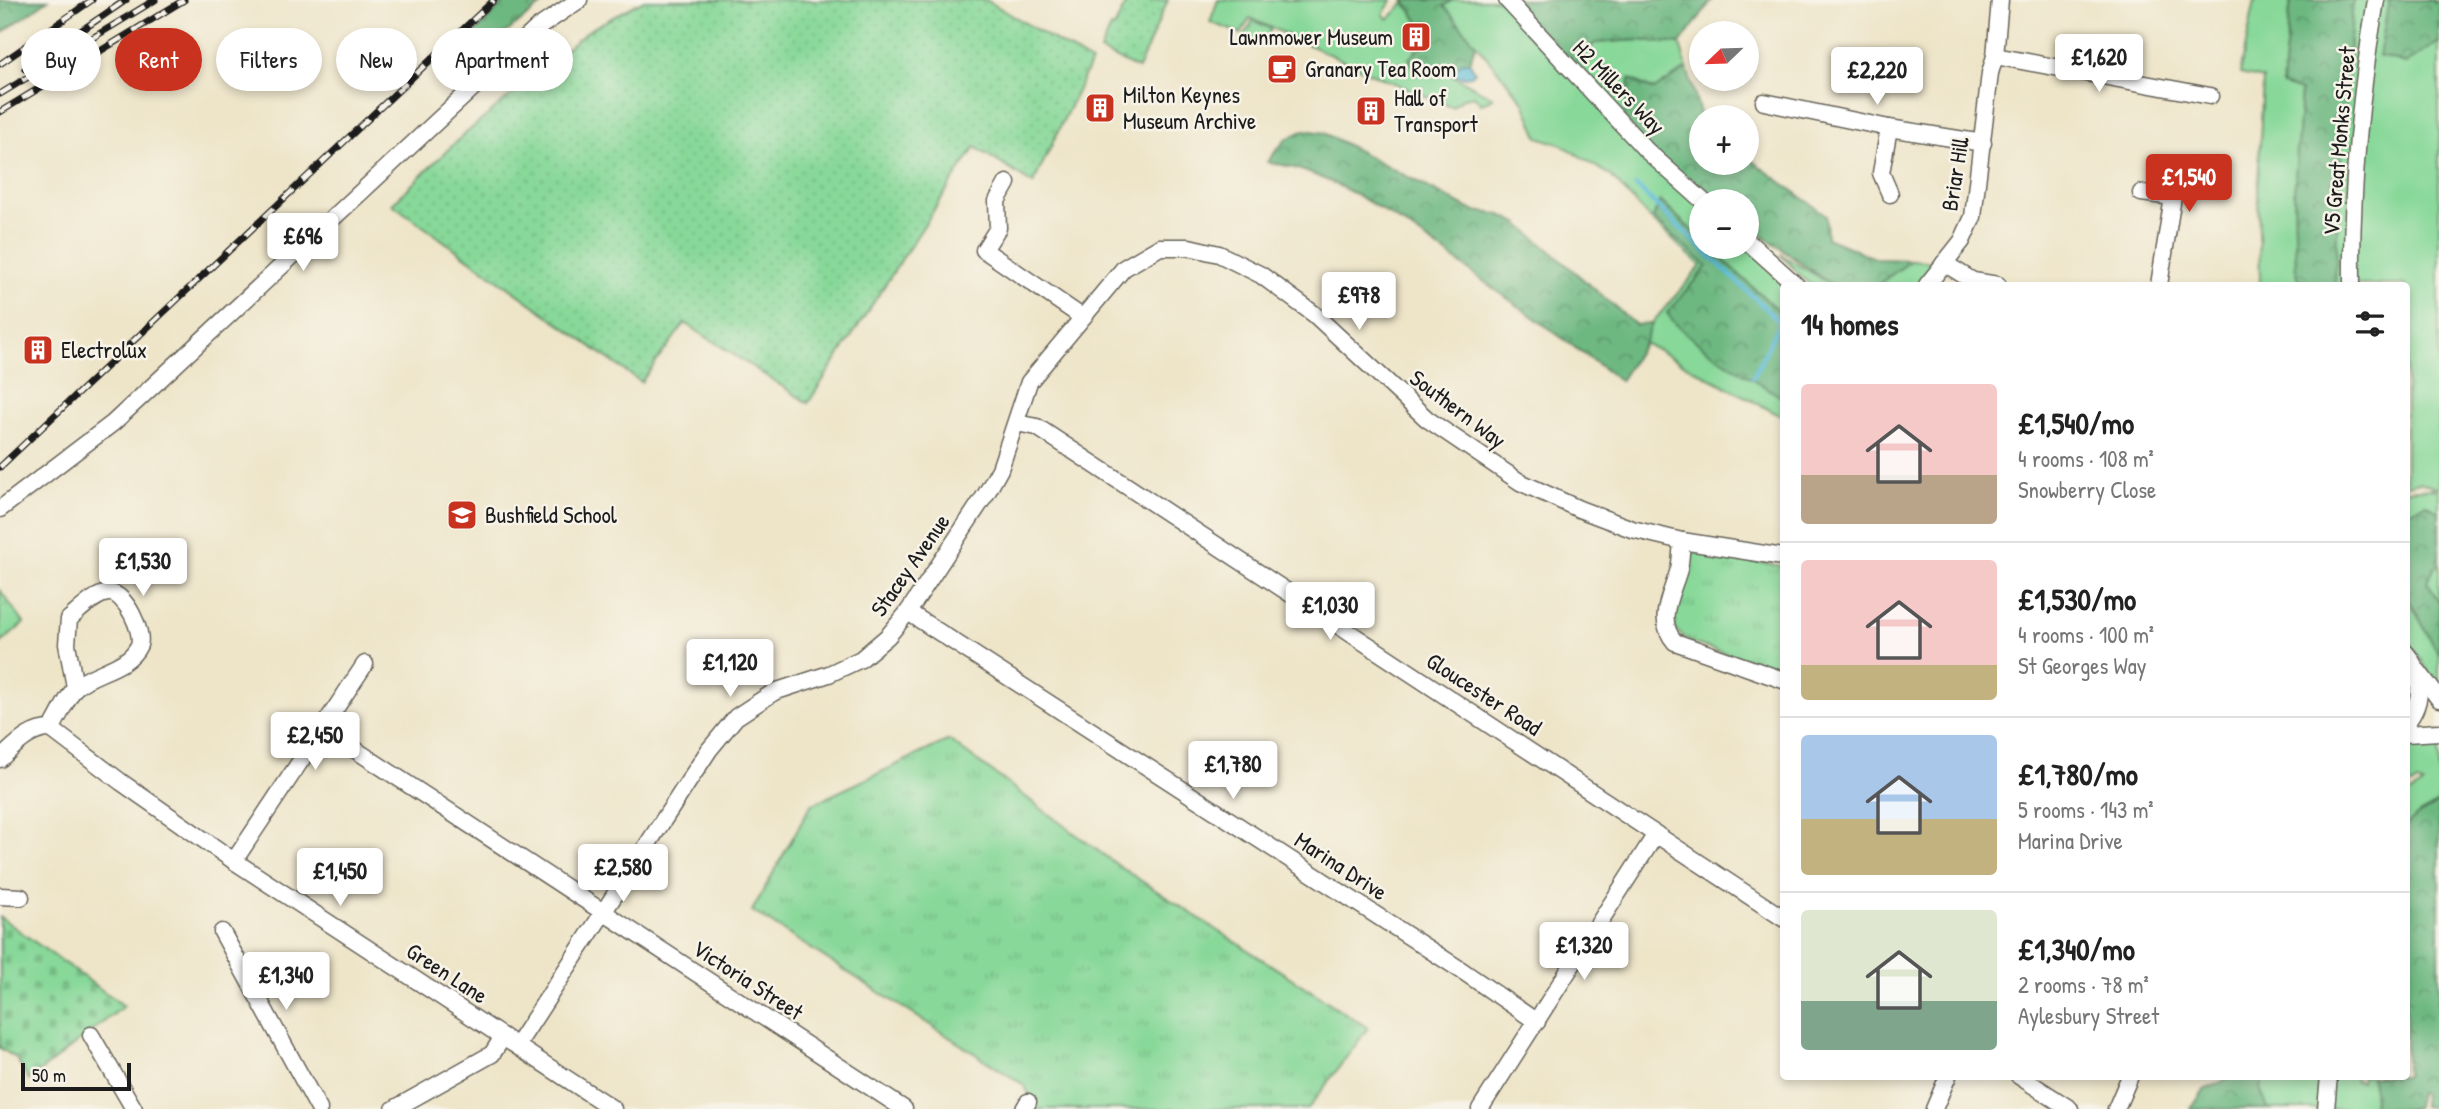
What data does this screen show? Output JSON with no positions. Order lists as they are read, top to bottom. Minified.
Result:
{"streets":{"street":["H2 Millers Way","V5 Great Monks Street","Briar Hill","Southern Way","Stacey Avenue","Gloucester Road","Marina Drive","Green Lane","Victoria Street"]},"crossings":[["Southern Way","Stacey Avenue"],["Southern Way","Gloucester Road"],["Stacey Avenue","Gloucester Road"],["Stacey Avenue","Marina Drive"],["Stacey Avenue","Green Lane"],["Stacey Avenue","Victoria Street"]],"places":{"building":["Lawnmower Museum","Milton Keynes Museum Archive","Hall of Transport","Electrolux"],"cafe":["Granary Tea Room"],"school or university":["Bushfield School"]},"scale_bar":"50 m","north":"bottom left","page":{"map_buttons":["+","−"],"chip":["Buy","Rent","Filters","New","Apartment"],"price":["£1,620","£2,220","£1,540","£696","£978","£1,530","£1,030","£1,120","£2,450","£1,780","£2,580","£1,450","£1,320","£1,340"],"heading":"14 homes","list":[{"name":"£1,540/mo","note":"4 rooms · 108 m² · Snowberry Close"},{"name":"£1,530/mo","note":"4 rooms · 100 m² · St Georges Way"},{"name":"£1,780/mo","note":"5 rooms · 143 m² · Marina Drive"},{"name":"£1,340/mo","note":"2 rooms · 78 m² · Aylesbury Street"}],"scale":"50 m"}}
